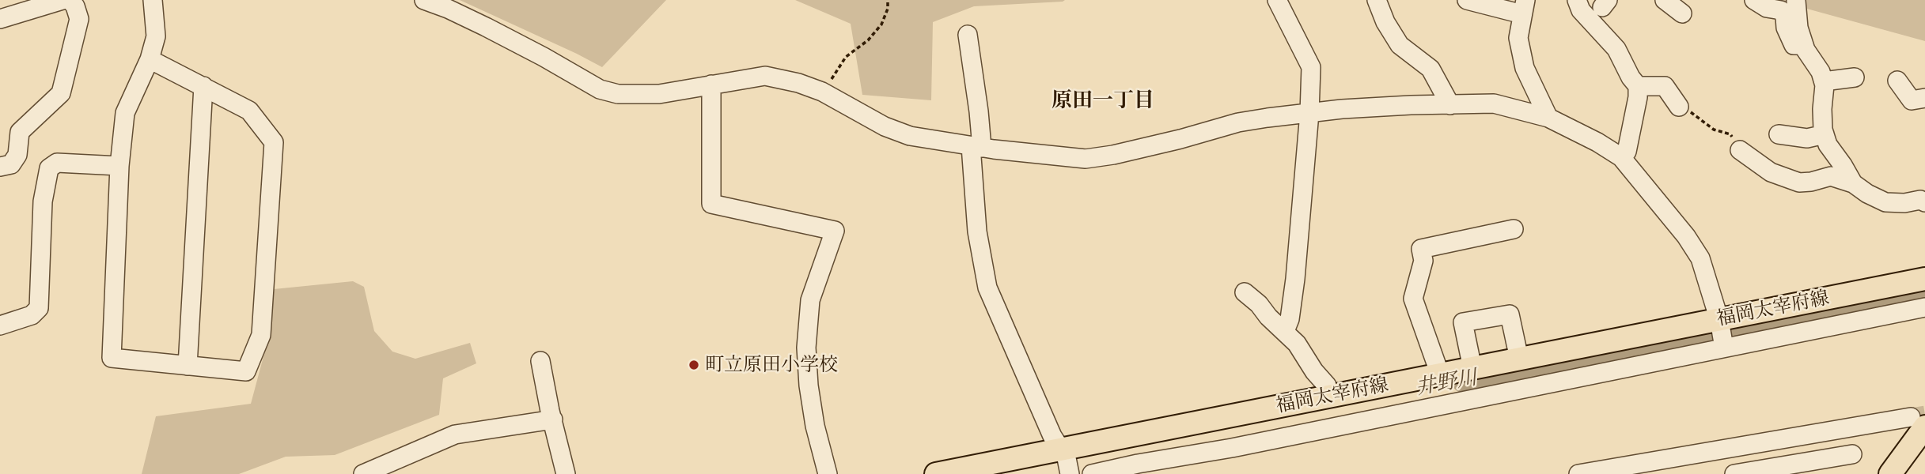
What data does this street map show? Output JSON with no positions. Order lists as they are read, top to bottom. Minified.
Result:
{"streets":{"main road":["福岡太宰府線"]},"districts":["原田一丁目"],"water":["井野川"],"places":["町立原田小学校"]}
